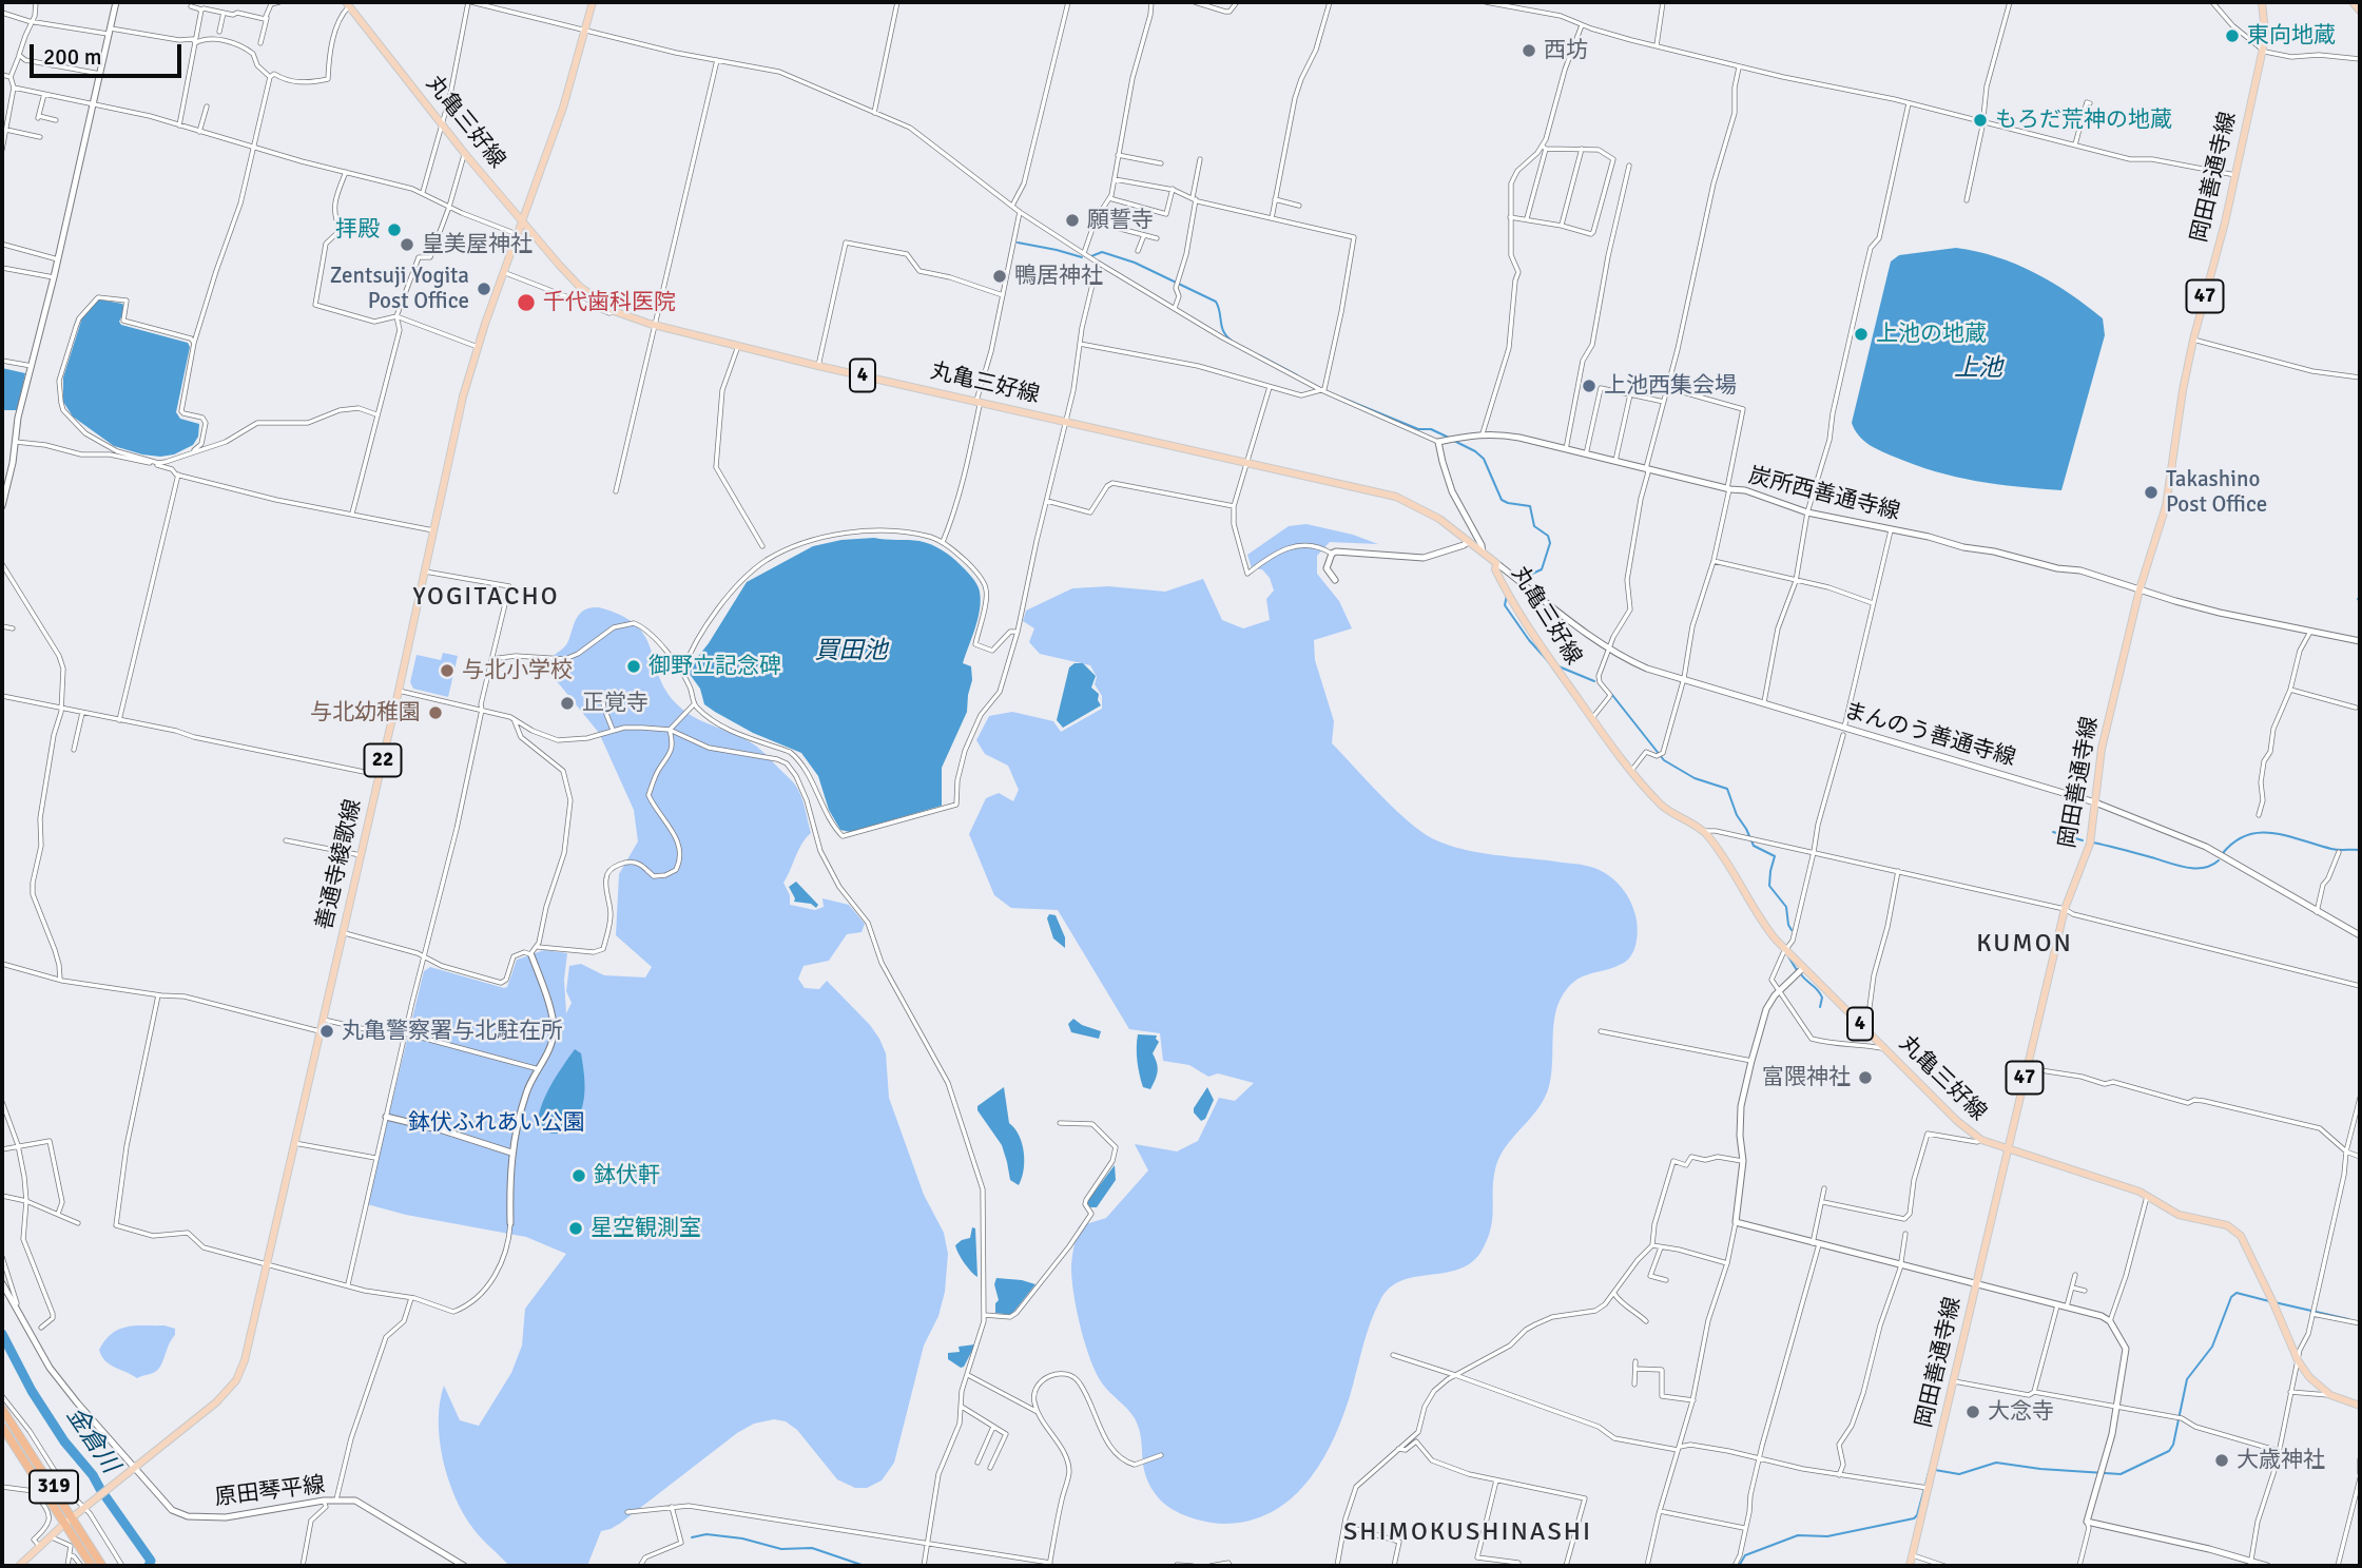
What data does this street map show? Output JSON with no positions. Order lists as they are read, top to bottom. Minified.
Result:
{"streets":{"highway":["319"],"main road":["丸亀三好線","岡田善通寺線","47","4","炭所西善通寺線","まんのう善通寺線","22","善通寺綾歌線","原田琴平線"]},"crossings":[["丸亀三好線","岡田善通寺線"],["丸亀三好線","まんのう善通寺線"],["丸亀三好線","善通寺綾歌線"],["岡田善通寺線","炭所西善通寺線"],["岡田善通寺線","まんのう善通寺線"],["善通寺綾歌線","319"],["善通寺綾歌線","原田琴平線"]],"districts":["YOGITACHO","KUMON","SHIMOKUSHINASHI"],"water":["上池","買田池","金倉川"],"parks":["鉢伏ふれあい公園"],"places":["東向地蔵","西坊","もろだ荒神の地蔵","願誓寺","拝殿","皇美屋神社","鴨居神社","Zentsuji Yogita Post Office","千代歯科医院","上池の地蔵","上池西集会場","Takashino Post Office","御野立記念碑","与北小学校","正覚寺","与北幼稚園","丸亀警察署与北駐在所","富隈神社","鉢伏軒","星空観測室","大念寺","大歳神社"],"scale_bar":"200 m"}
